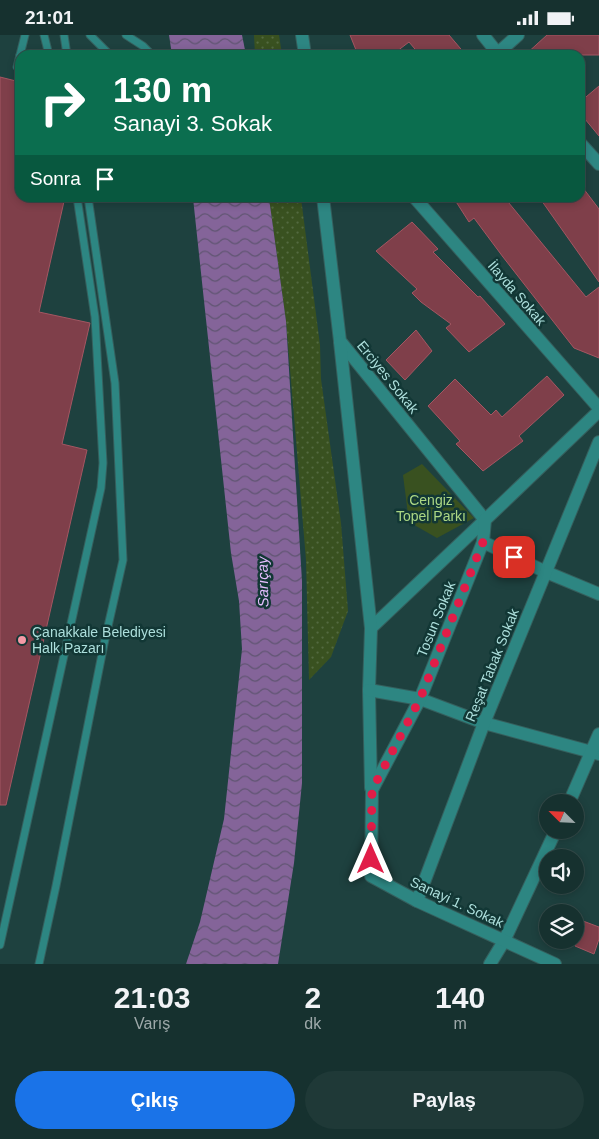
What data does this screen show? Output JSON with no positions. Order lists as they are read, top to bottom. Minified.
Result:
{"streets":{"street":["İlayda Sokak","Erciyes Sokak","Tosun Sokak","Reşat Tabak Sokak","Sanayi 1. Sokak"]},"crossings":[["Erciyes Sokak","Tosun Sokak"],["Tosun Sokak","Sanayi 1. Sokak"],["Reşat Tabak Sokak","Sanayi 1. Sokak"]],"water":["Sarıçay"],"parks":["Cengiz Topel Parkı"],"places":["Çanakkale Belediyesi Halk Pazarı"],"north":"top left","page":{"status":"21:01","turn":["130 m","Sanayi 3. Sokak"],"then":"Sonra","eta":["21:03","Varış","2","dk","140","m"],"buttons":["Çıkış","Paylaş"]}}
